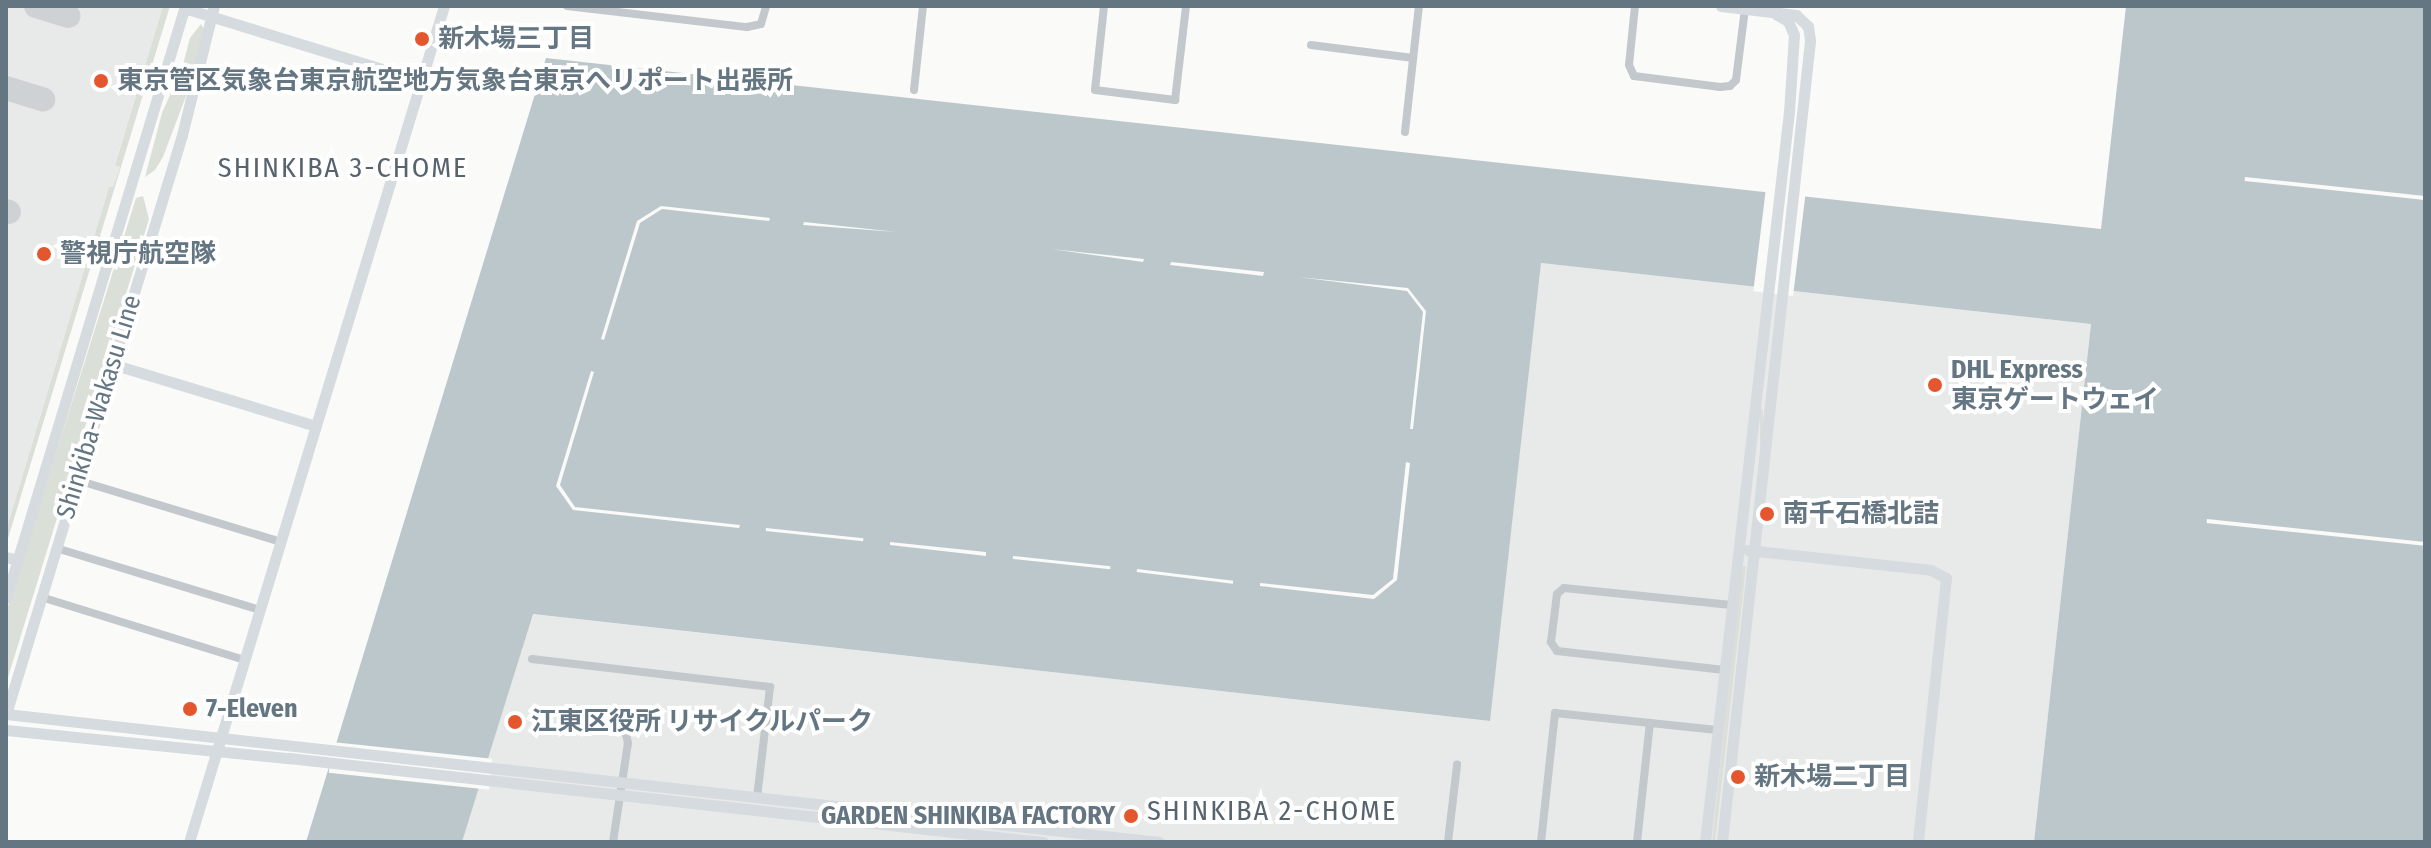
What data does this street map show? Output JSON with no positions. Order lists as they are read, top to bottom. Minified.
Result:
{"streets":{"street":["Shinkiba-Wakasu Line"]},"districts":["SHINKIBA 3-CHOME","SHINKIBA 2-CHOME"],"places":["新木場三丁目","東京管区気象台東京航空地方気象台東京へリポート出張所","警視庁航空隊","DHL Express 東京ゲートウェイ","南千石橋北詰","7-Eleven","江東区役所 リサイクルパーク","新木場二丁目","GARDEN SHINKIBA FACTORY"]}
